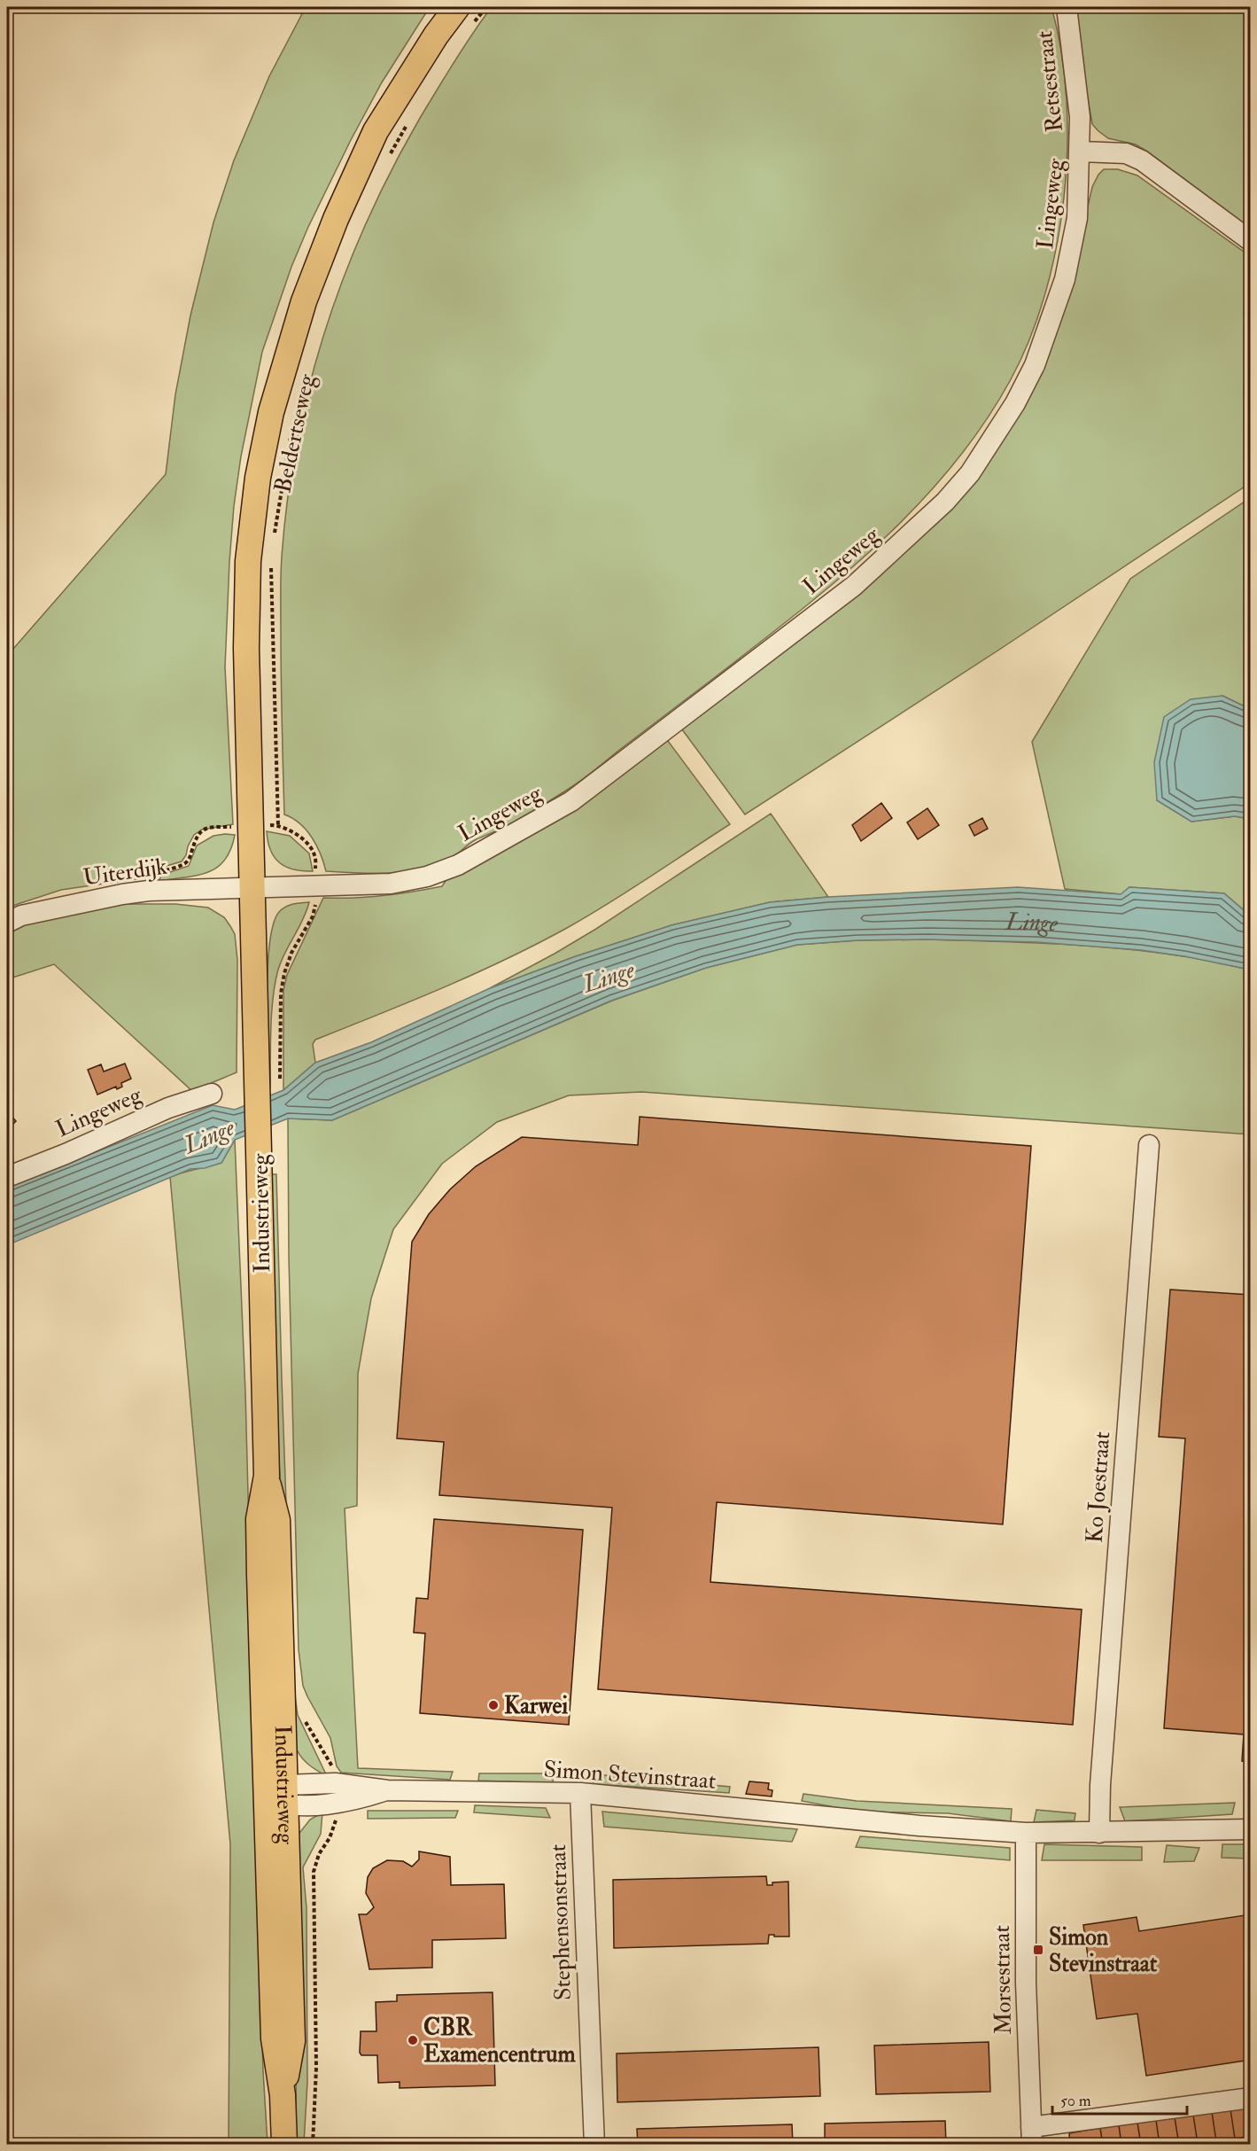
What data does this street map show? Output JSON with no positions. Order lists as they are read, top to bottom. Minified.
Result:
{"streets":{"main road":["Beldertseweg","Industrieweg"],"street":["Retsestraat","Lingeweg","Uiterdijk","Ko Joestraat","Simon Stevinstraat","Stephensonstraat","Morsestraat"]},"crossings":[["Retsestraat","Lingeweg"],["Lingeweg","Beldertseweg"],["Lingeweg","Uiterdijk"],["Lingeweg","Industrieweg"],["Beldertseweg","Uiterdijk"],["Beldertseweg","Industrieweg"],["Uiterdijk","Industrieweg"],["Industrieweg","Simon Stevinstraat"],["Ko Joestraat","Simon Stevinstraat"],["Simon Stevinstraat","Stephensonstraat"],["Simon Stevinstraat","Morsestraat"]],"water":["Linge"],"places":{"other":["Karwei","CBR Examencentrum"],"transit":["Simon Stevinstraat"]},"scale_bar":"50 m"}
